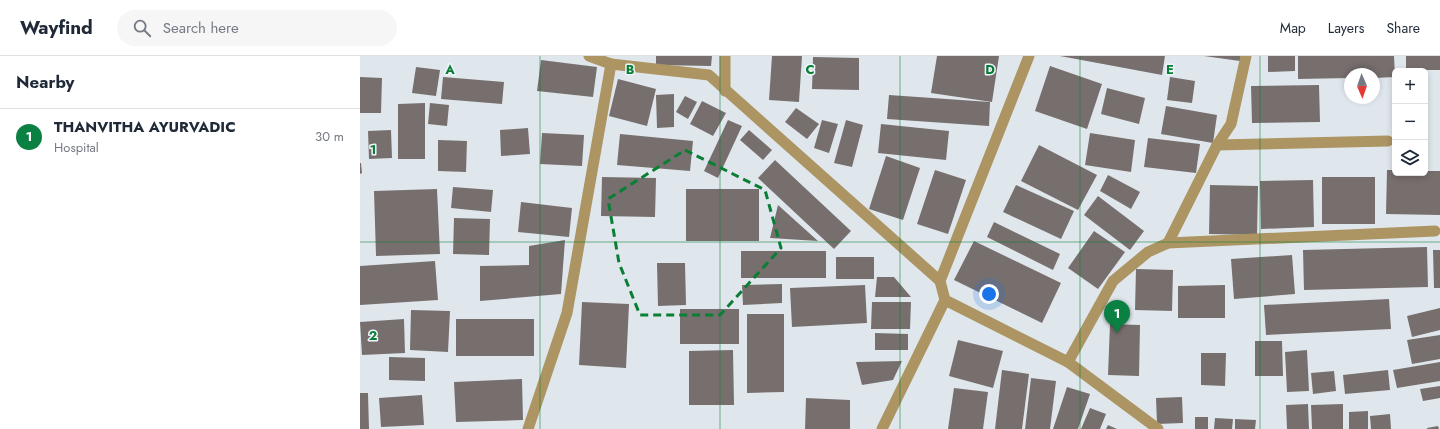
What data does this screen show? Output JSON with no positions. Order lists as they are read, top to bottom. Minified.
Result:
{"north":"bottom","page":{"header":"Wayfind","search":"Search here","nav":["Map","Layers","Share"],"heading":"Nearby","map_buttons":["+","−"],"list":[{"mark":"1","name":"THANVITHA AYURVADIC","note":"Hospital","value":"30 m"}],"pins":"1"},"grid":{"columns":["A","B","C","D","E"],"rows":["1","2"]}}
